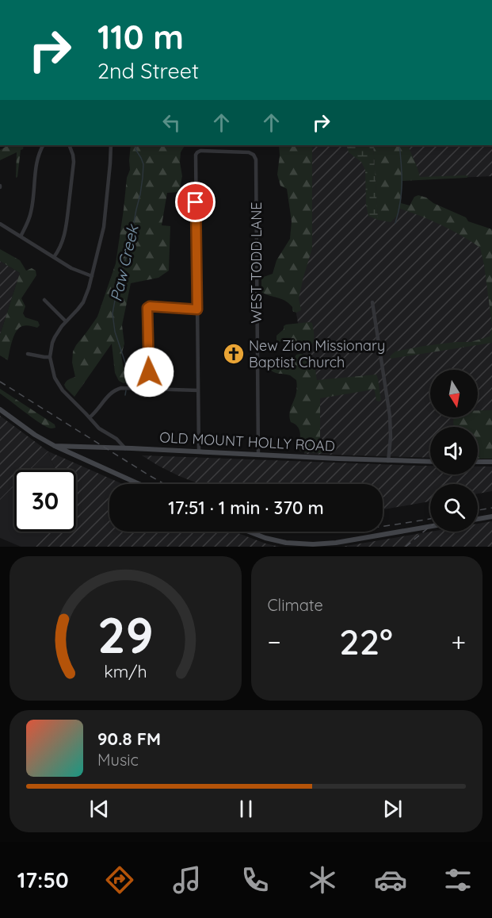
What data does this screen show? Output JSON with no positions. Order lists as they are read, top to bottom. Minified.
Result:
{"streets":{"street":["WEST TODD LANE","OLD MOUNT HOLLY ROAD"]},"crossings":[["WEST TODD LANE","OLD MOUNT HOLLY ROAD"]],"water":["Paw Creek"],"places":{"church":["New Zion Missionary Baptist Church"]},"north":"bottom","page":{"turn":["110 m","2nd Street"],"limit":"30","trip":"17:51 · 1 min · 370 m","tile":"Climate","heat":["−","22°","+"],"song":["90.8 FM","Music"],"tabs":"17:50","gauge":["29","km/h"]}}
